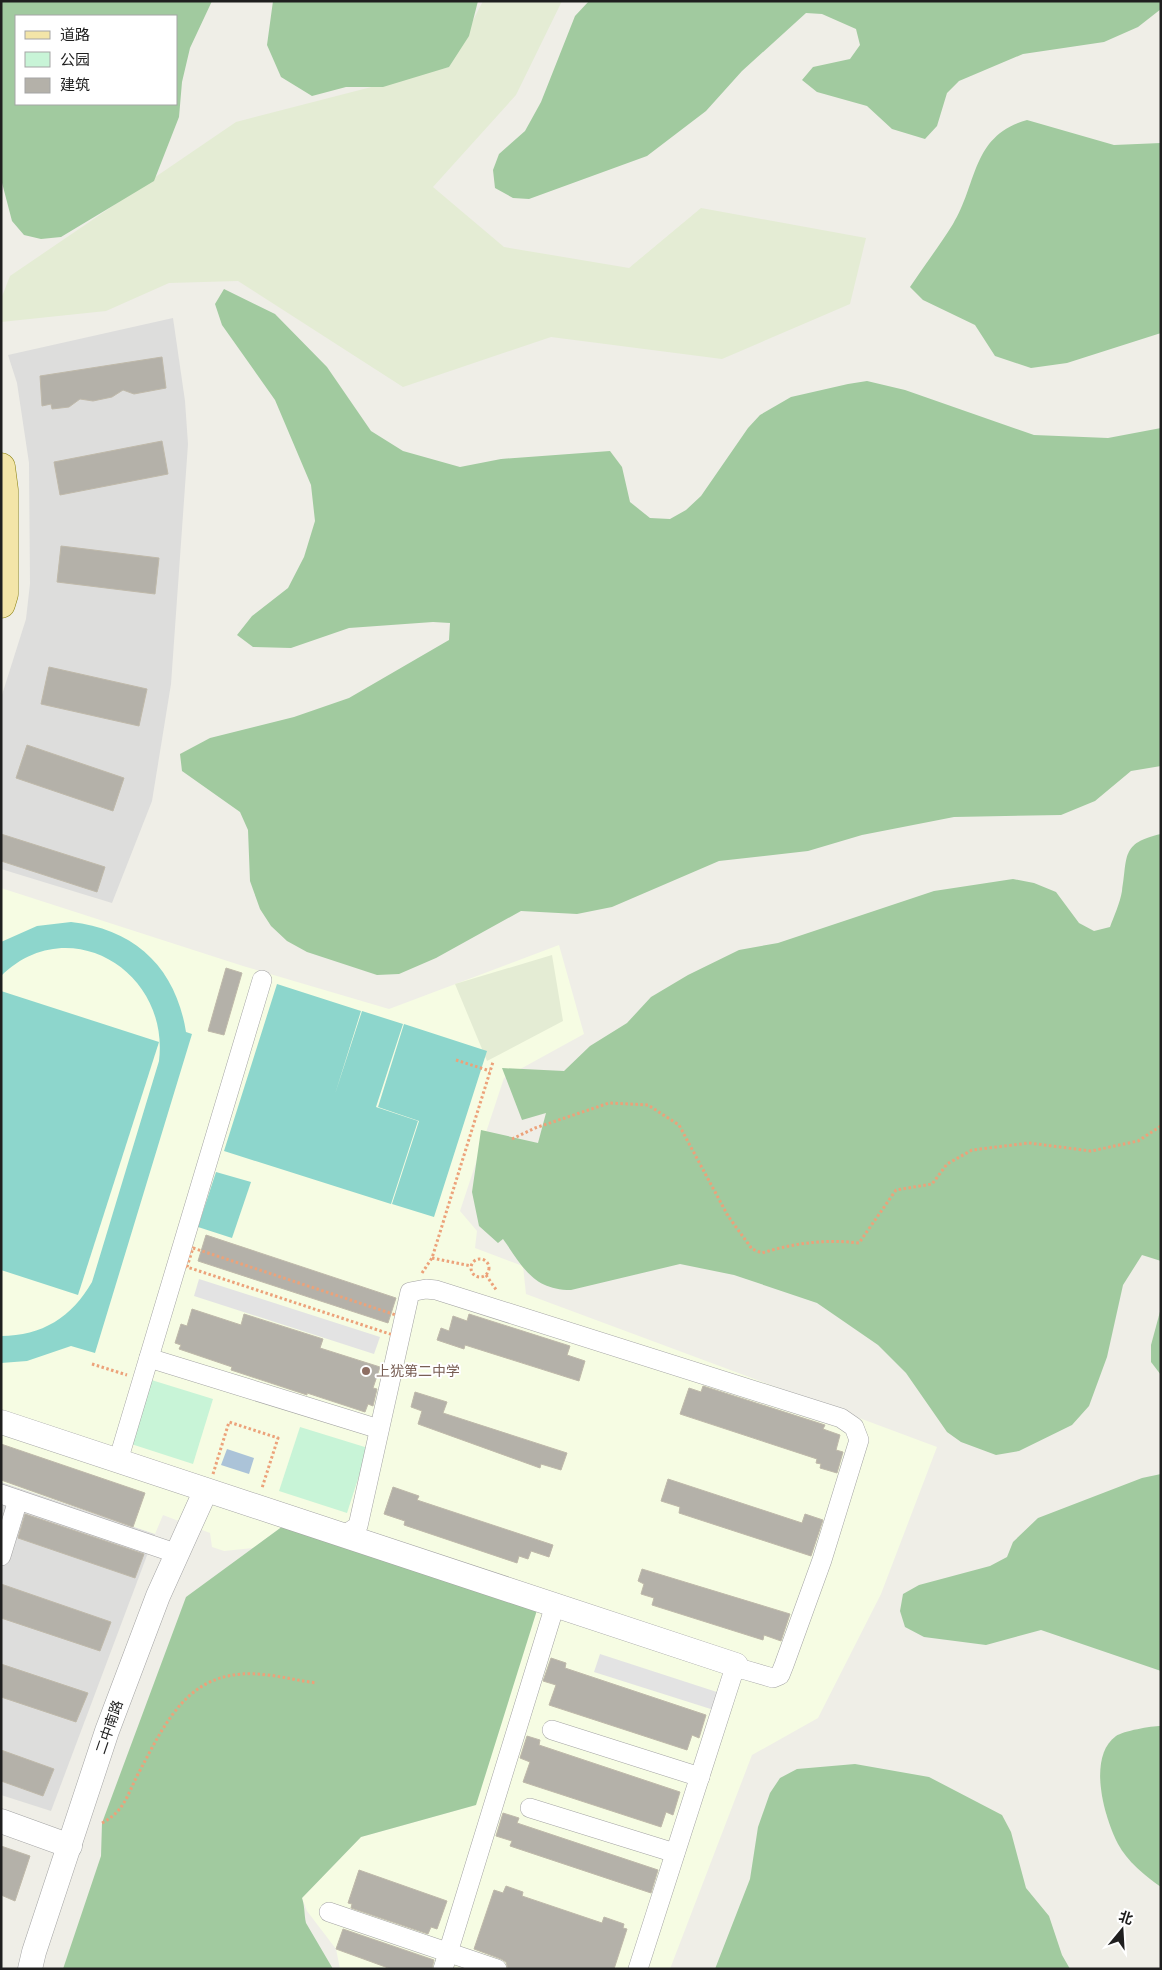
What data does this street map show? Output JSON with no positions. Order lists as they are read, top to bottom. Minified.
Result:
{"streets":{"street":["二中南路"]},"places":["上犹第二中学"],"legend":["道路","公园","建筑"],"north":"top"}
